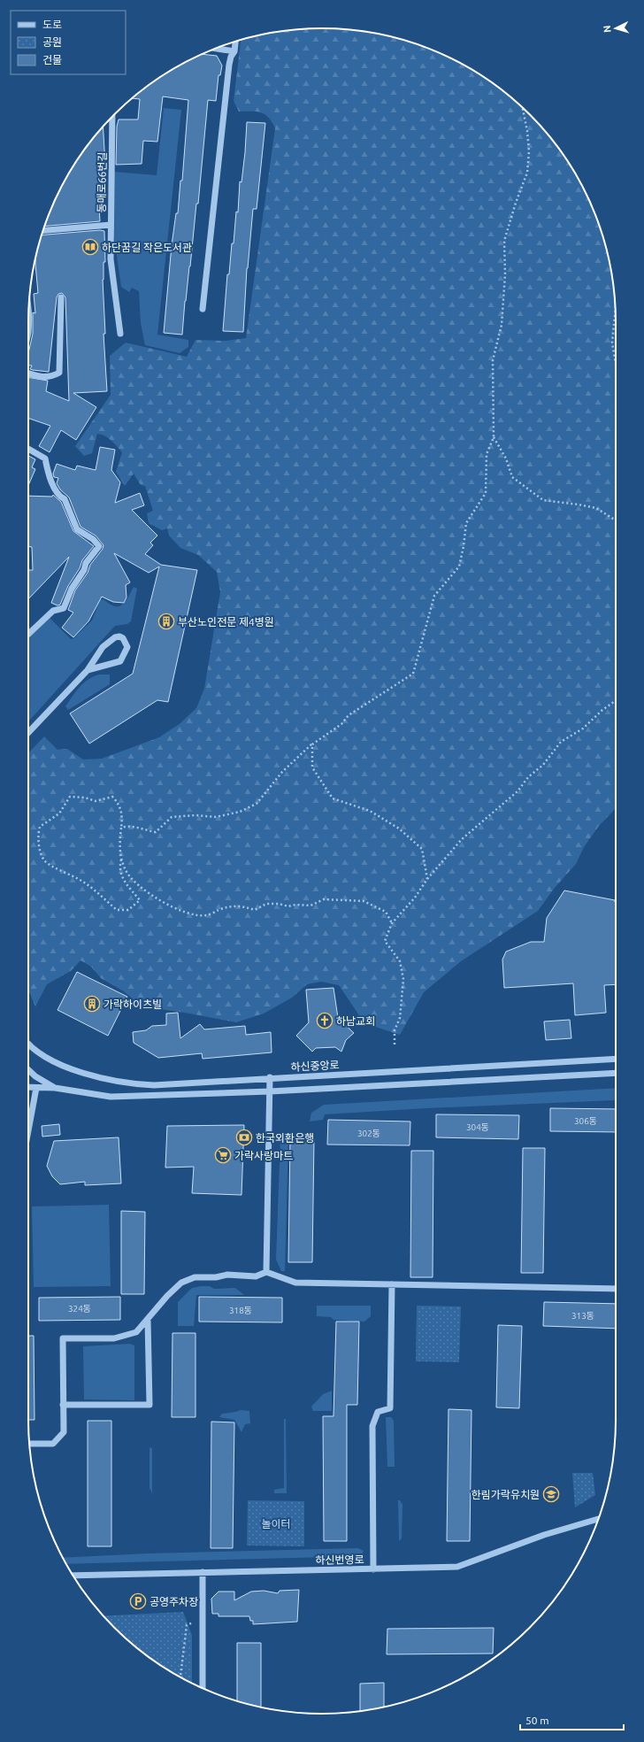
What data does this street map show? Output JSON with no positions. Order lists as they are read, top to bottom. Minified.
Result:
{"streets":{"street":["동매로66번길","하신중앙로","하신번영로"]},"parks":["놀이터"],"places":{"library":["하단꿈길 작은도서관"],"building":["부산노인전문 제4병원","가락하이츠빌"],"church":["하남교회"],"bank":["한국외환은행"],"supermarket":["가락사랑마트"],"school or university":["한림가락유치원"],"parking":["공영주차장"]},"house_numbers":["306동","304동","302동","324동","318동","313동"],"legend":["도로","공원","건물"],"scale_bar":"50 m","north":"left"}
